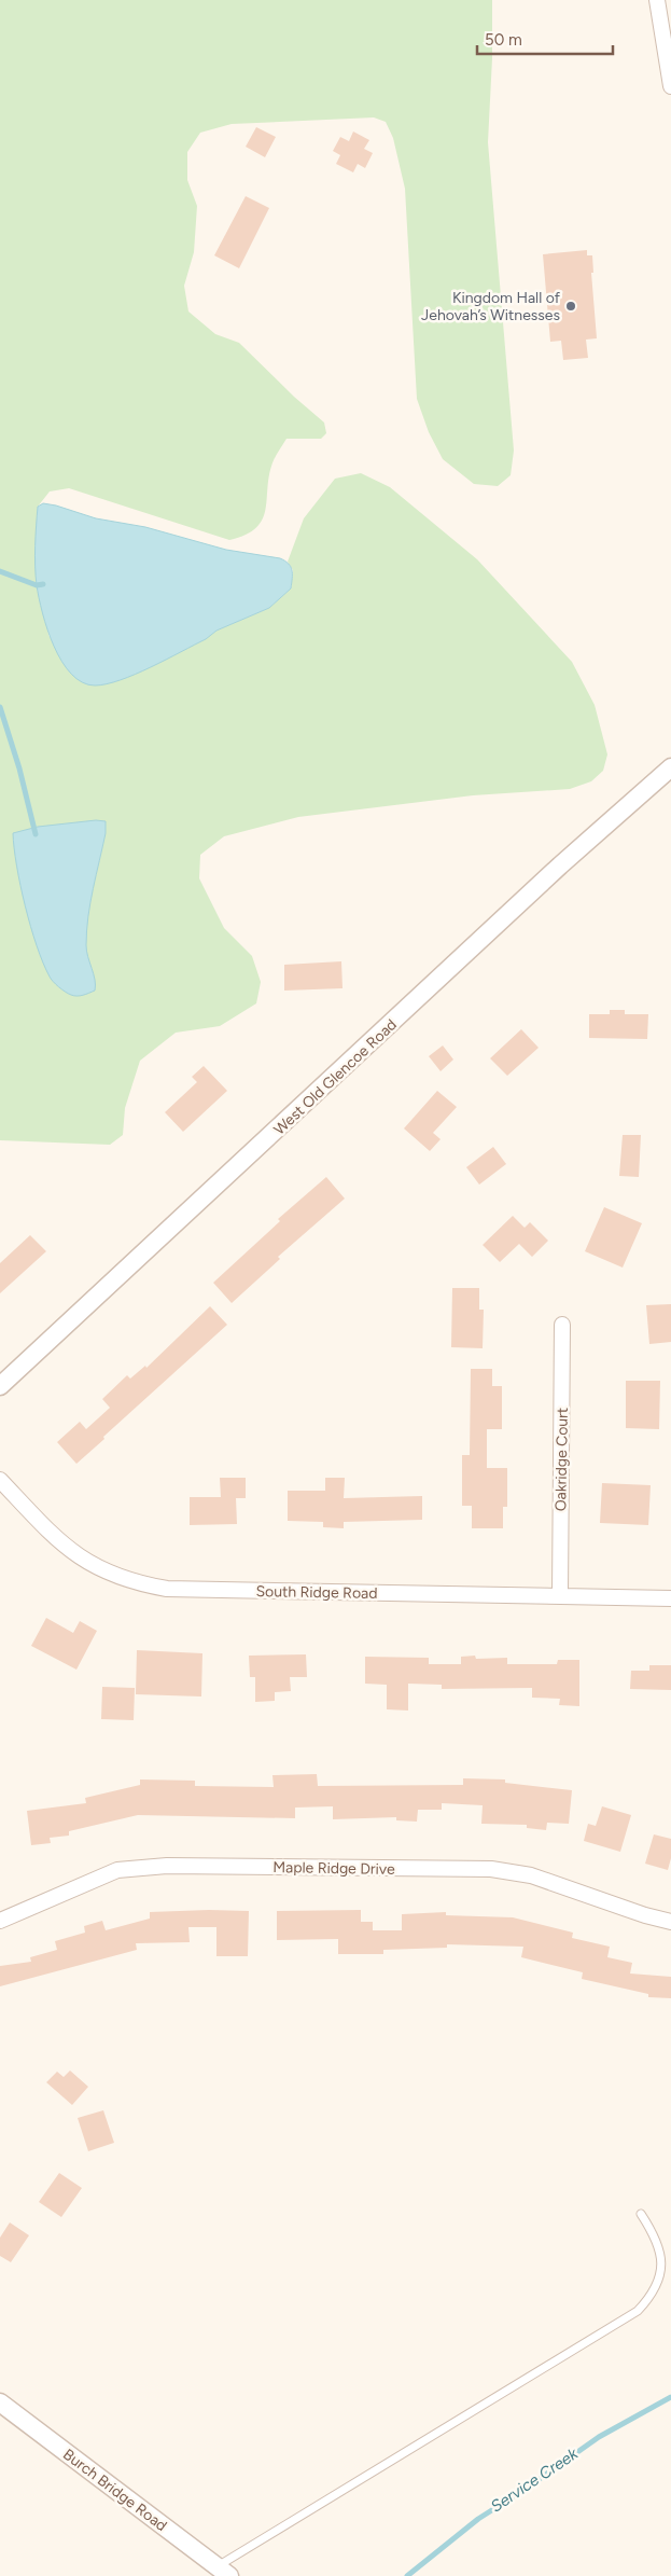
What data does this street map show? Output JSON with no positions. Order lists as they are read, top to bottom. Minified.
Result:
{"streets":{"street":["West Old Glencoe Road","Oakridge Court","South Ridge Road","Maple Ridge Drive","Burch Bridge Road"]},"crossings":[["Oakridge Court","South Ridge Road"]],"water":["Service Creek"],"places":["Kingdom Hall of Jehovah’s Witnesses"],"scale_bar":"50 m"}
